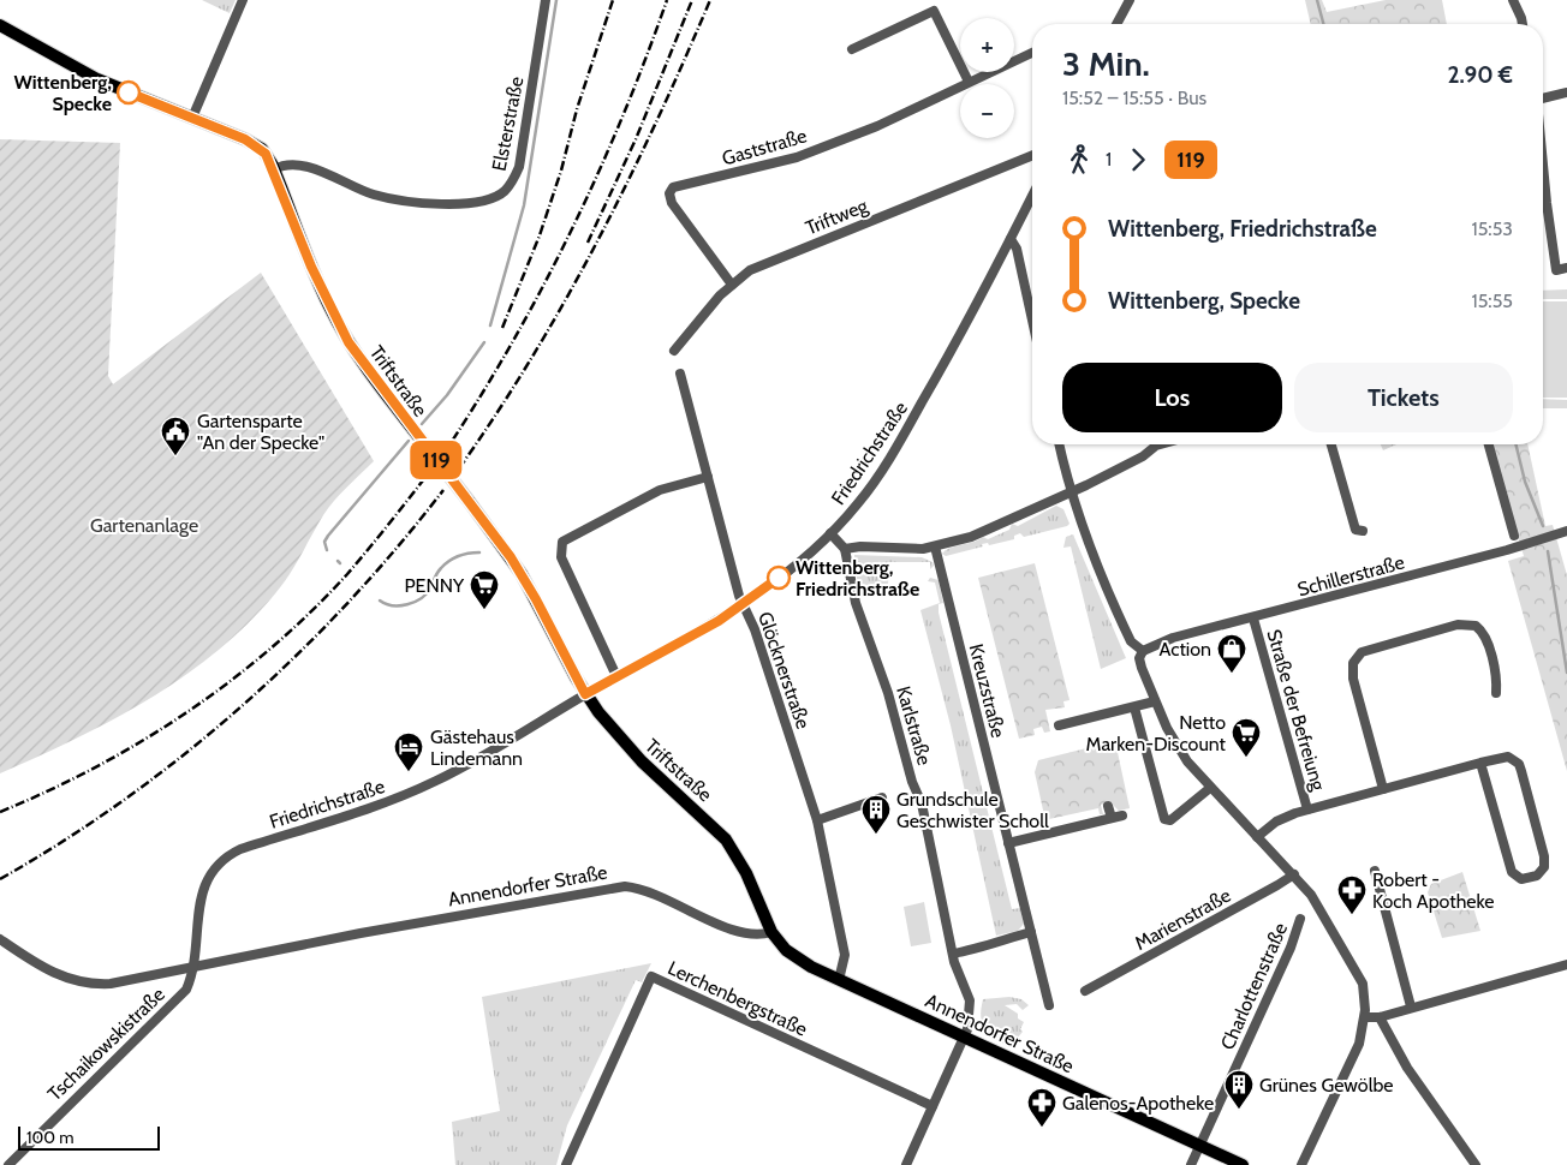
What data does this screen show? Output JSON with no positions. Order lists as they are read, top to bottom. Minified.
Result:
{"streets":{"main road":["Triftstraße","Annendorfer Straße"],"street":["Elsterstraße","Gaststraße","Triftweg","Friedrichstraße","Schillerstraße","Glöcknerstraße","Kreuzstraße","Straße der Befreiung","Karlstraße","Marienstraße","Charlottenstraße","Lerchenbergstraße","Tschaikowskistraße"]},"crossings":[["Elsterstraße","Triftstraße"],["Gaststraße","Triftweg"],["Triftstraße","Friedrichstraße"],["Triftstraße","Annendorfer Straße"],["Friedrichstraße","Glöcknerstraße"],["Friedrichstraße","Annendorfer Straße"],["Friedrichstraße","Tschaikowskistraße"],["Schillerstraße","Straße der Befreiung"],["Glöcknerstraße","Annendorfer Straße"],["Karlstraße","Annendorfer Straße"],["Annendorfer Straße","Charlottenstraße"],["Annendorfer Straße","Tschaikowskistraße"]],"parks":["Gartenanlage"],"places":{"other":["Wittenberg, Specke","Wittenberg, Friedrichstraße"],"public building":["Gartensparte \"An der Specke\""],"supermarket":["PENNY","Netto Marken-Discount"],"shop":["Action"],"hotel":["Gästehaus Lindemann"],"building":["Grundschule Geschwister Scholl","Grünes Gewölbe"],"pharmacy":["Robert - Koch Apotheke","Galenos-Apotheke"]},"lines":["bus line 119"],"scale_bar":"100 m","page":{"on_map":"119","map_buttons":["+","−"],"heading":["3 Min.","15:52 – 15:55 · Bus","2.90 €"],"legs":["1","119"],"list":[{"name":"Wittenberg, Friedrichstraße","value":"15:53"},{"name":"Wittenberg, Specke","value":"15:55"}],"buttons":["Los","Tickets"],"scale":"100 m"}}
